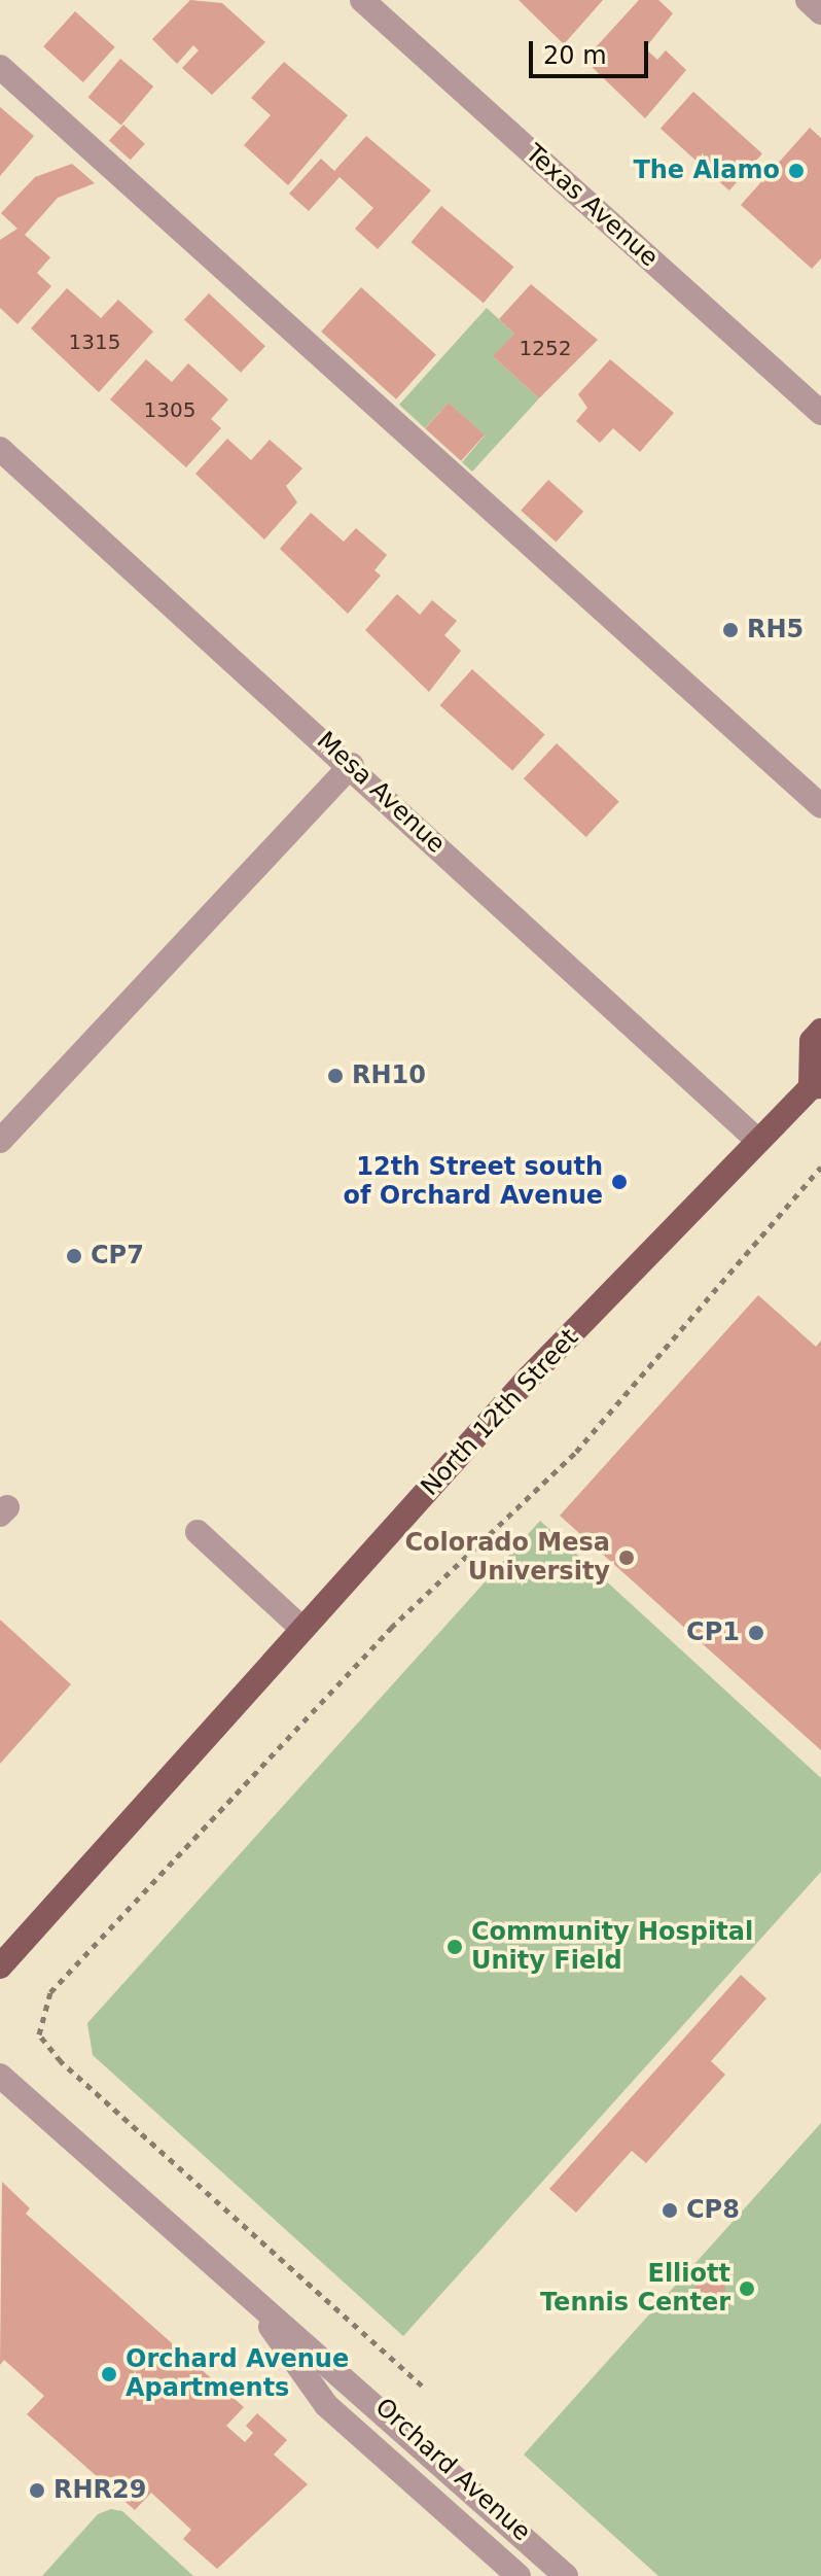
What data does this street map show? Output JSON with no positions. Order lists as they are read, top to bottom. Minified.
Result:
{"streets":{"main road":["North 12th Street"],"street":["Texas Avenue","Mesa Avenue","Orchard Avenue"]},"crossings":[["Mesa Avenue","North 12th Street"]],"places":["The Alamo","RH5","RH10","12th Street south of Orchard Avenue","CP7","Colorado Mesa University","CP1","Community Hospital Unity Field","CP8","Elliott Tennis Center","Orchard Avenue Apartments","RHR29"],"house_numbers":["1315","1252","1305"],"scale_bar":"20 m"}
